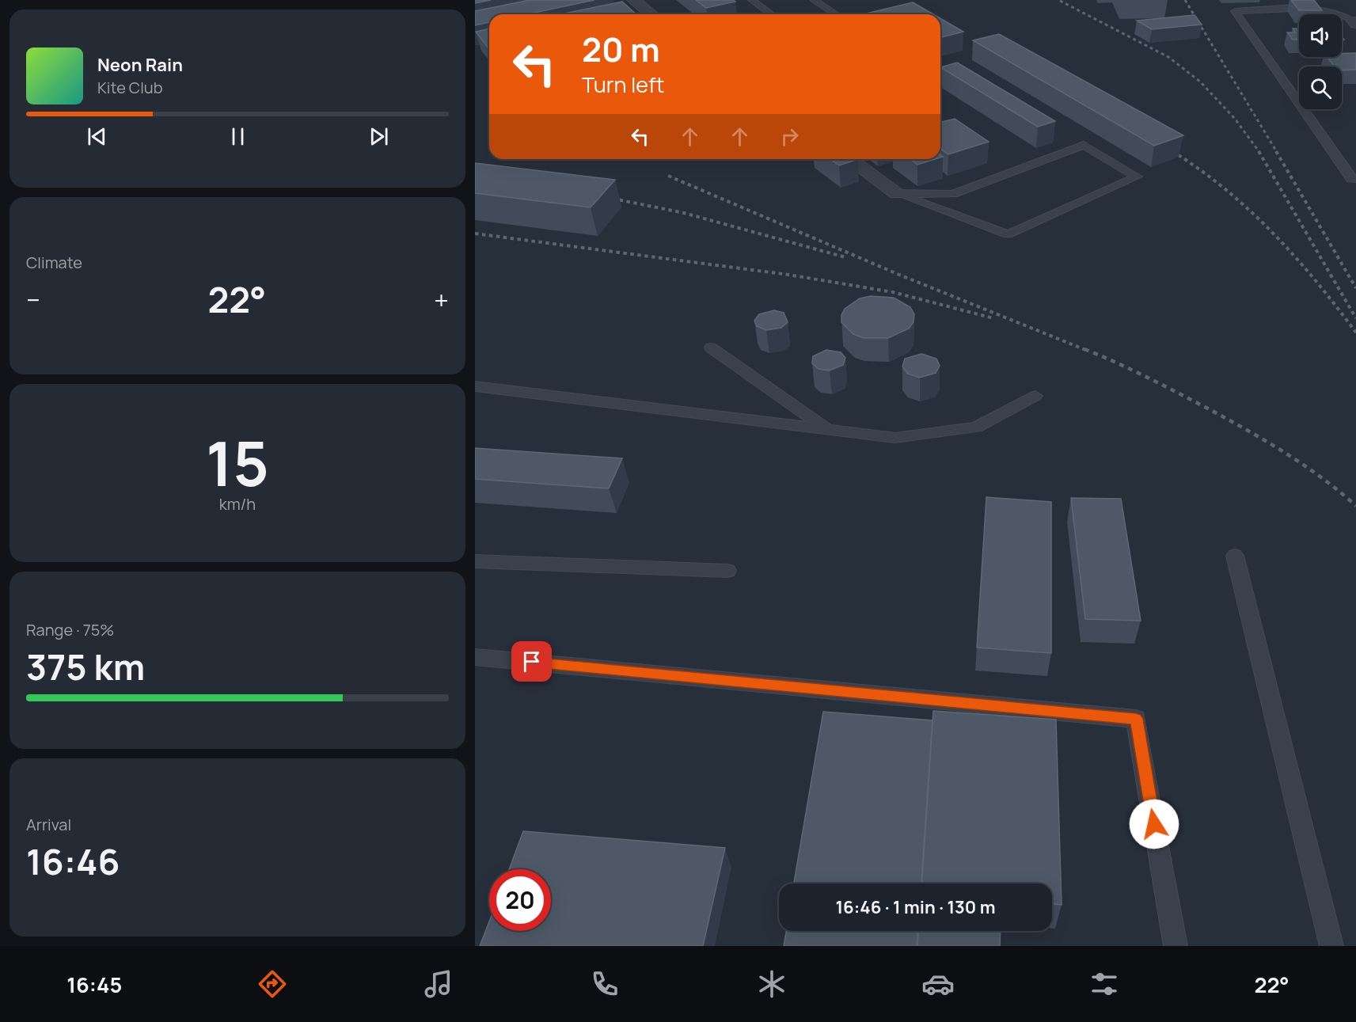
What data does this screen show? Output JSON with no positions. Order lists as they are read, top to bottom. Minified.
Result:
{"page":{"turn":["20 m","Turn left"],"song":["Neon Rain","Kite Club"],"tile":["Climate",["15","km/h"],["Range · 75%","375 km"],["Arrival","16:46"]],"heat":["−","22°","+"],"limit":"20","trip":"16:46 · 1 min · 130 m","tabs":["16:45","22°"]}}
